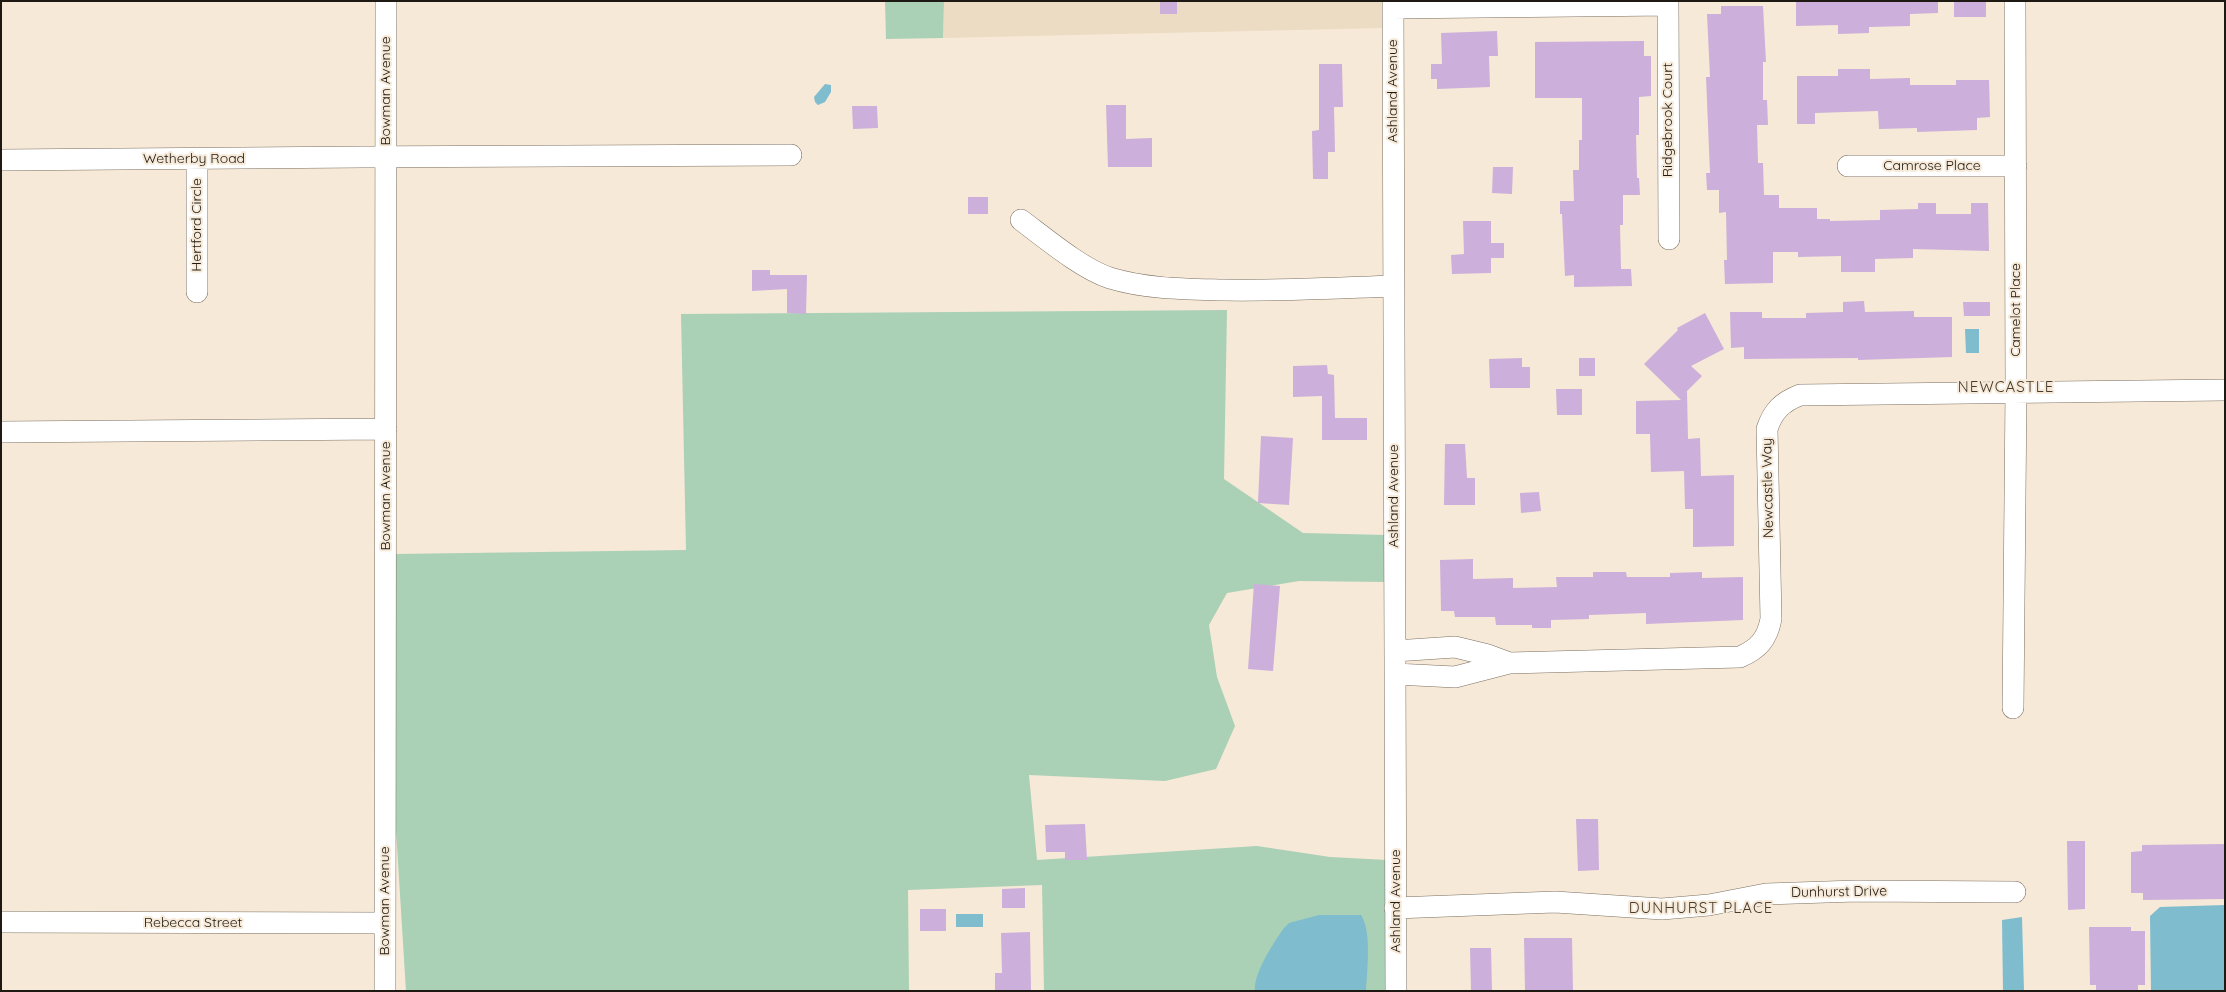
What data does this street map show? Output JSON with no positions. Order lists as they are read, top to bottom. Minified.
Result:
{"streets":{"street":["Bowman Avenue","Ashland Avenue","Ridgebrook Court","Wetherby Road","Camrose Place","Hertford Circle","Camelot Place","Newcastle Way","Dunhurst Drive","Rebecca Street"]},"crossings":[["Bowman Avenue","Wetherby Road"],["Bowman Avenue","Rebecca Street"],["Ashland Avenue","Newcastle Way"],["Ashland Avenue","Dunhurst Drive"],["Wetherby Road","Hertford Circle"],["Camrose Place","Camelot Place"],["Camelot Place","Newcastle Way"]],"districts":["NEWCASTLE","DUNHURST PLACE"]}
